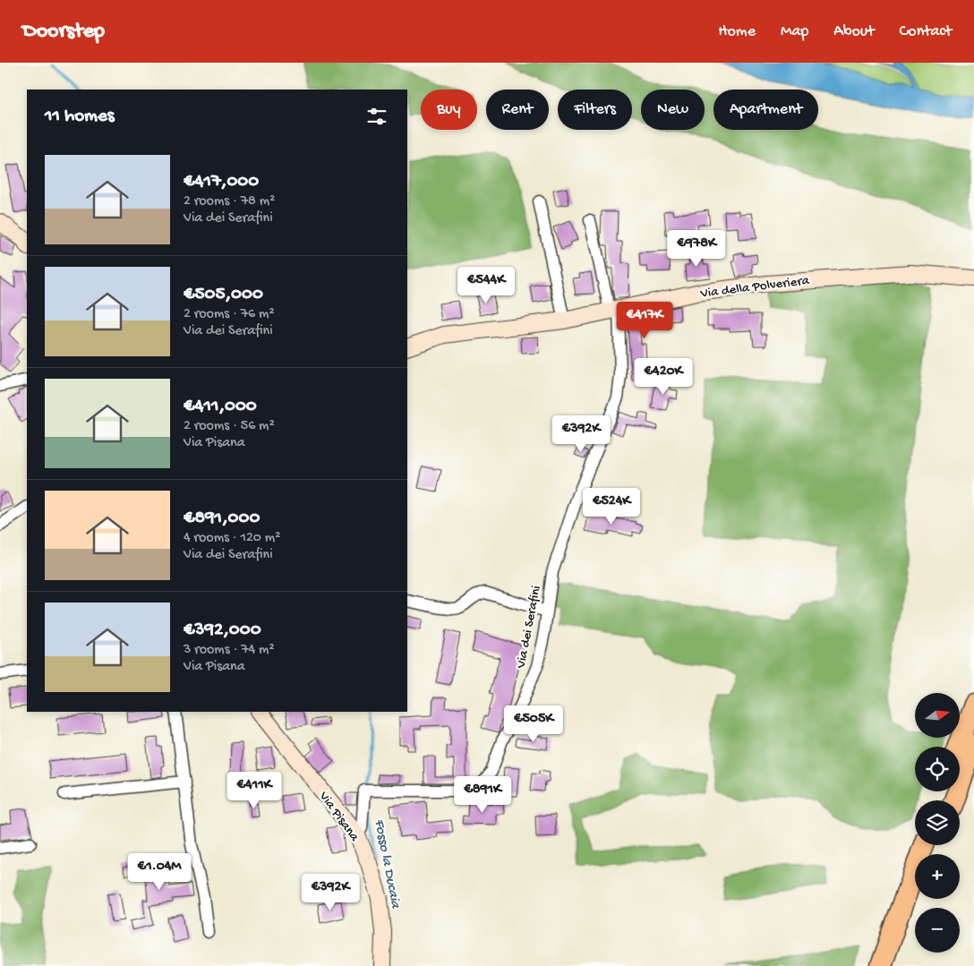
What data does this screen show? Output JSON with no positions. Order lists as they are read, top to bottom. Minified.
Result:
{"streets":{"street":["Via della Polveriera","Via dei Serafini","Via Pisana"]},"crossings":[["Via della Polveriera","Via dei Serafini"],["Via dei Serafini","Via Pisana"]],"water":["Fosso la Ducaia"],"north":"right","page":{"header":"Doorstep","nav":["Home","Map","About","Contact"],"chip":["Buy","Rent","Filters","New","Apartment"],"heading":"11 homes","list":[{"name":"€417,000","note":"2 rooms · 78 m² · Via dei Serafini"},{"name":"€505,000","note":"2 rooms · 76 m² · Via dei Serafini"},{"name":"€411,000","note":"2 rooms · 56 m² · Via Pisana"},{"name":"€891,000","note":"4 rooms · 120 m² · Via dei Serafini"},{"name":"€392,000","note":"3 rooms · 74 m² · Via Pisana"}],"price":["€978K","€544K","€417K","€420K","€392K","€524K","€505K","€411K","€891K","€1.04M","€392K"],"map_buttons":["+","−"]}}
